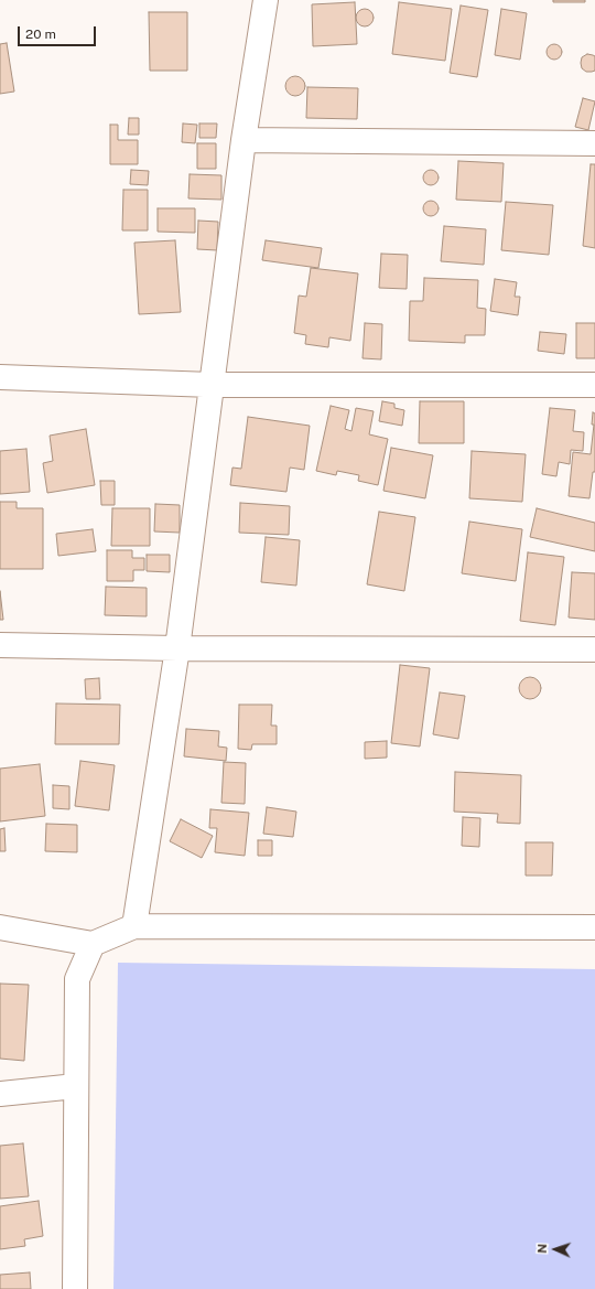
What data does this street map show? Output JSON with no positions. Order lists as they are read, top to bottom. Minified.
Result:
{"scale_bar":"20 m","north":"left"}
